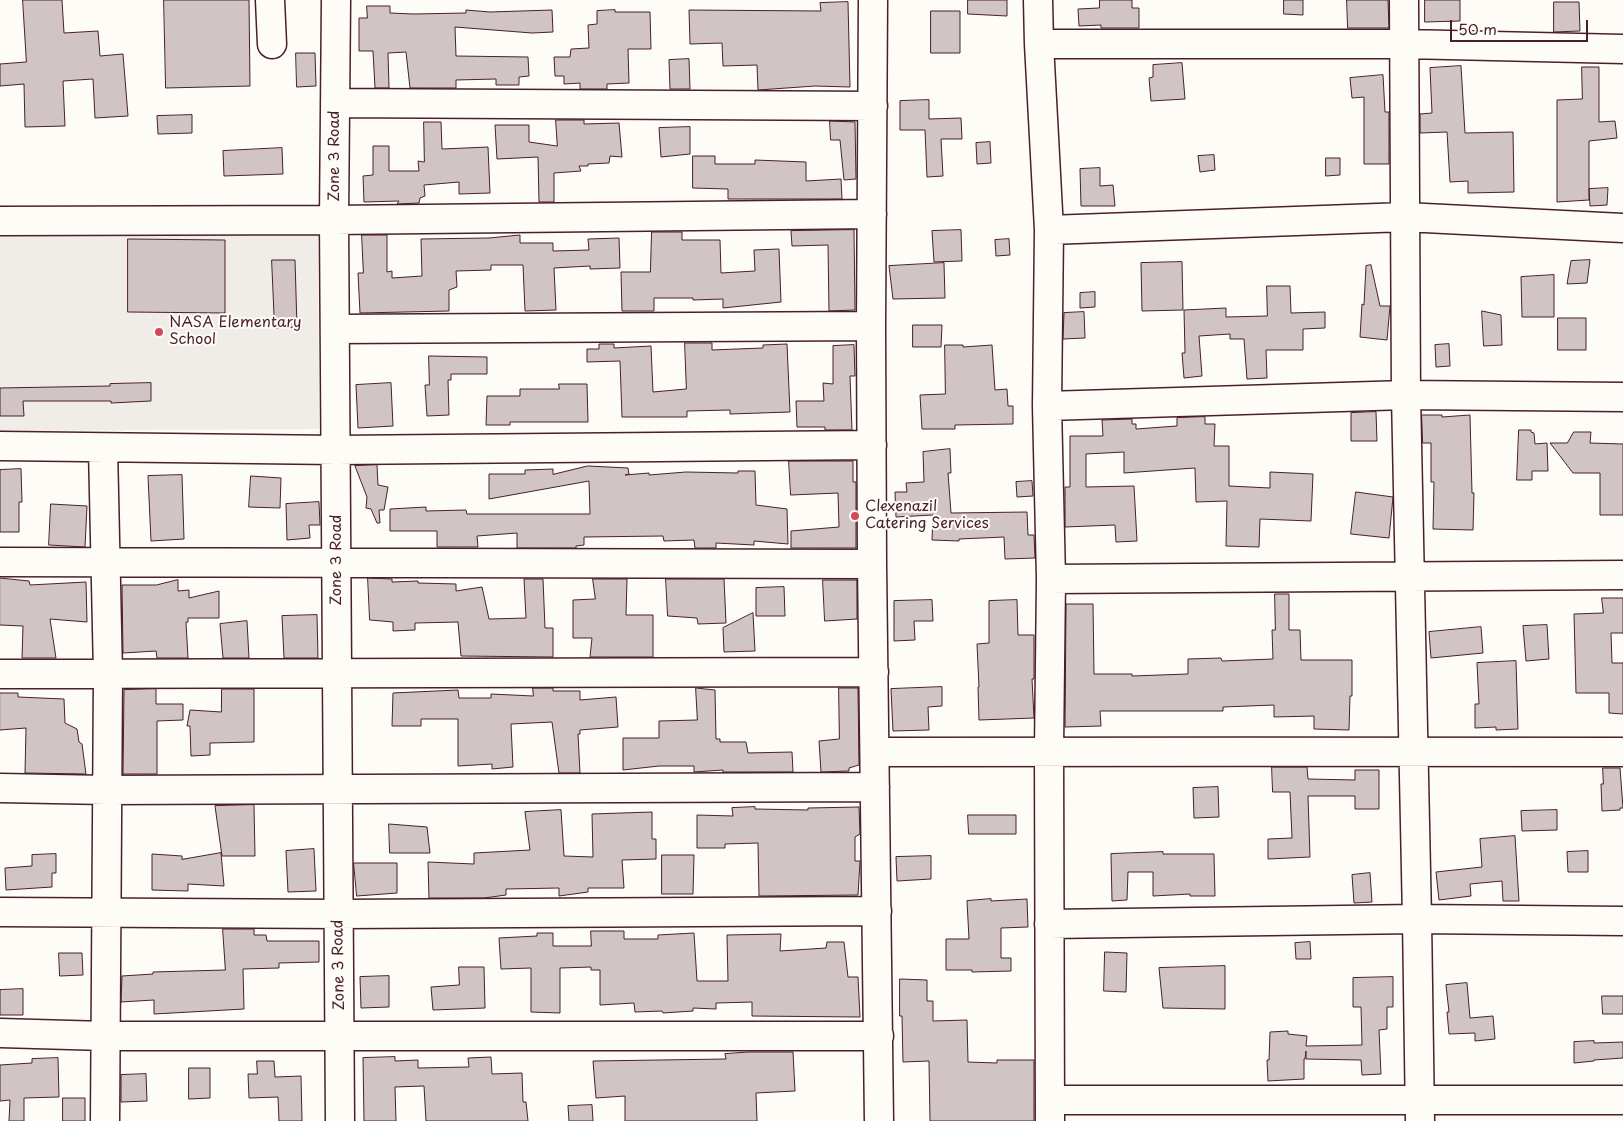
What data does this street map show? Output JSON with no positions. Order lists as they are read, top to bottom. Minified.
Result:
{"streets":{"street":["Zone 3 Road"]},"places":["NASA Elementary School","Clexenazil Catering Services"],"scale_bar":"50 m"}
